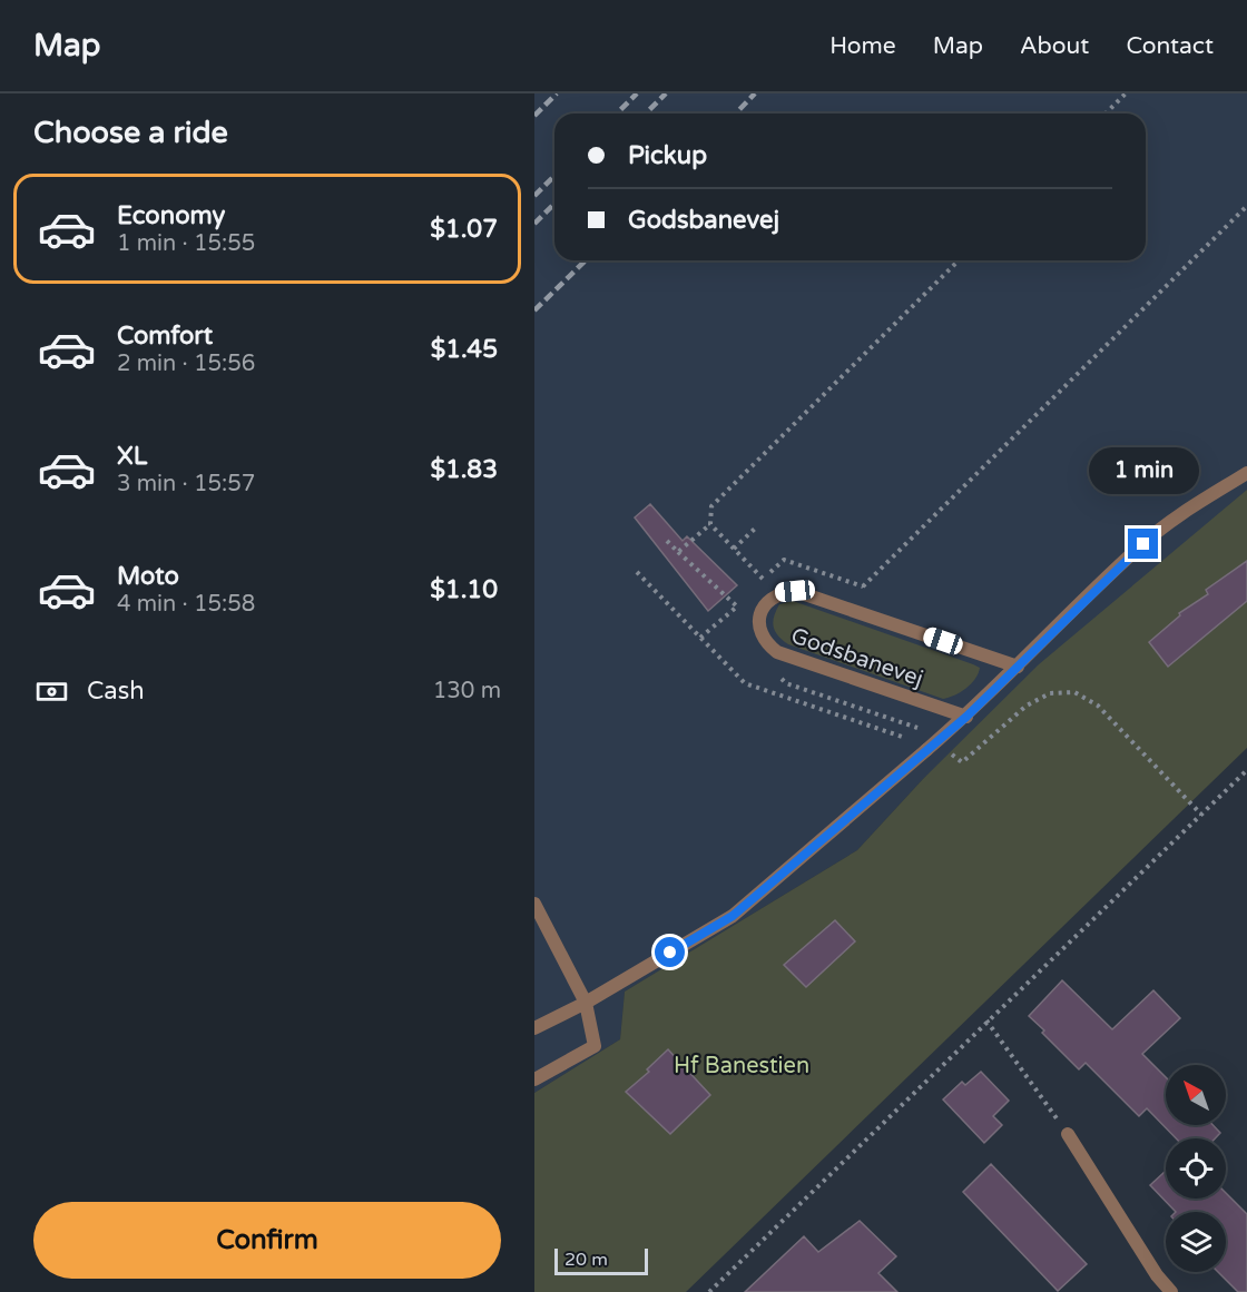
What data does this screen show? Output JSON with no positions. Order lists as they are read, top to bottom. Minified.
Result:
{"streets":{"street":["Godsbanevej"]},"parks":["Hf Banestien"],"scale_bar":"20 m","north":"top left","page":{"header":"Map","nav":["Home","Map","About","Contact"],"heading":"Choose a ride","banner":["Pickup","Godsbanevej"],"list":[{"name":"Economy","note":"1 min · 15:55","value":"$1.07"},{"name":"Comfort","note":"2 min · 15:56","value":"$1.45"},{"name":"XL","note":"3 min · 15:57","value":"$1.83"},{"name":"Moto","note":"4 min · 15:58","value":"$1.10"}],"bubble":"1 min","pay":["Cash","130 m"],"buttons":"Confirm","scale":"20 m"}}
